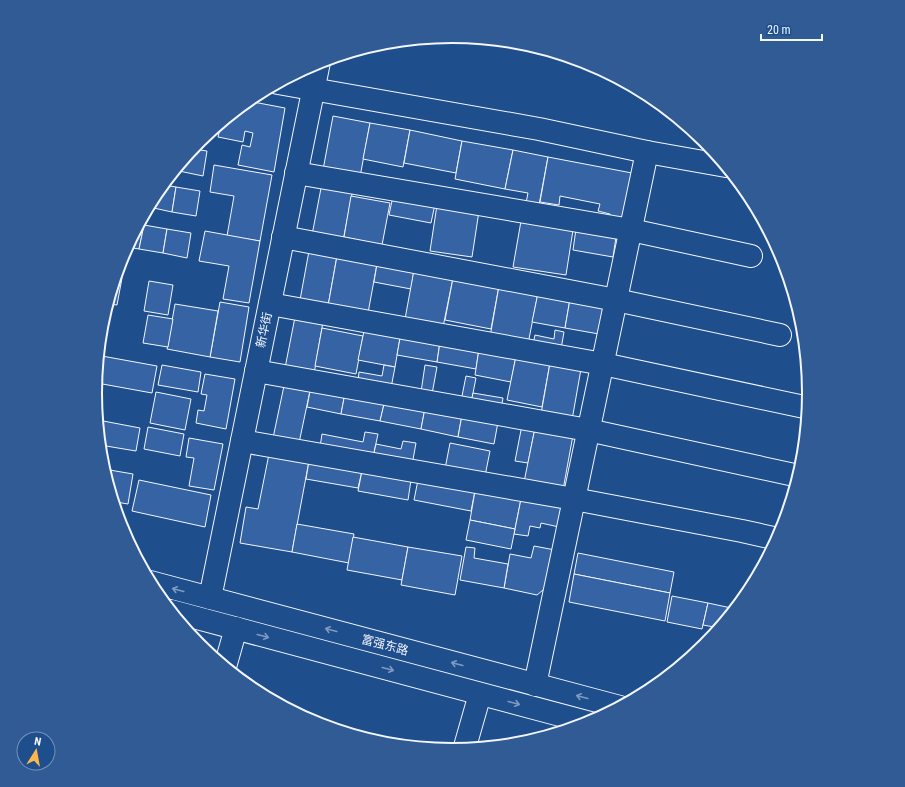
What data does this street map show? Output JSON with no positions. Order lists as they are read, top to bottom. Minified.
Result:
{"streets":{"street":["新华街","富强东路"]},"crossings":[["新华街","富强东路"]],"scale_bar":"20 m","north":"top"}
